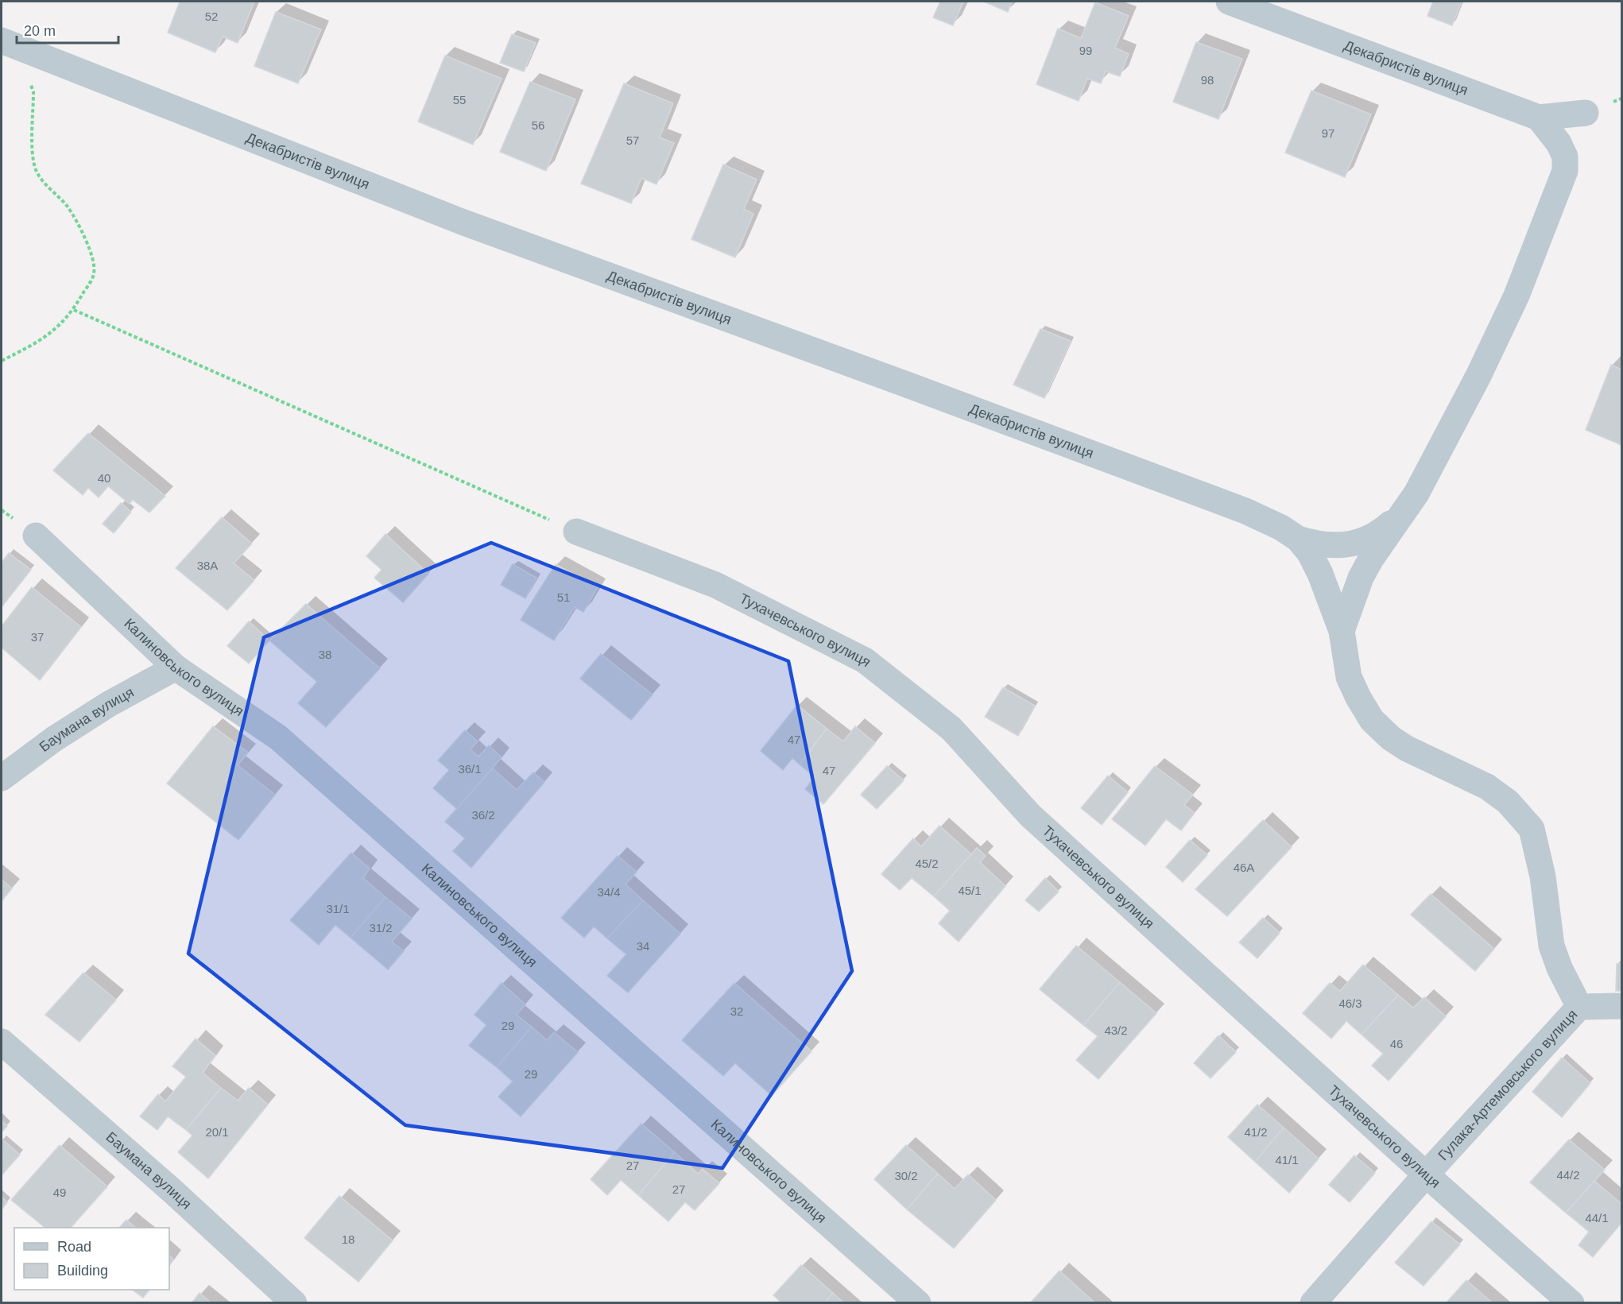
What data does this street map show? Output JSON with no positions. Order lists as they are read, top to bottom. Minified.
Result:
{"streets":{"street":["Декабристів вулиця","Тухачевського вулиця","Калиновського вулиця","Баумана вулиця","Гулака-Артемовського вулиця"]},"crossings":[["Декабристів вулиця","Гулака-Артемовського вулиця"],["Тухачевського вулиця","Гулака-Артемовського вулиця"],["Калиновського вулиця","Баумана вулиця"]],"house_numbers":["52","99","98","55","56","97","57","40","38А","51","37","38","47","36/1","47","36/2","45/2","46А","45/1","34/4","31/1","31/2","34","46/3","32","29","43/2","46","29","20/1","41/2","41/1","27","44/2","30/2","27","49","44/1","18"],"legend":["Road","Building"],"scale_bar":"20 m"}
